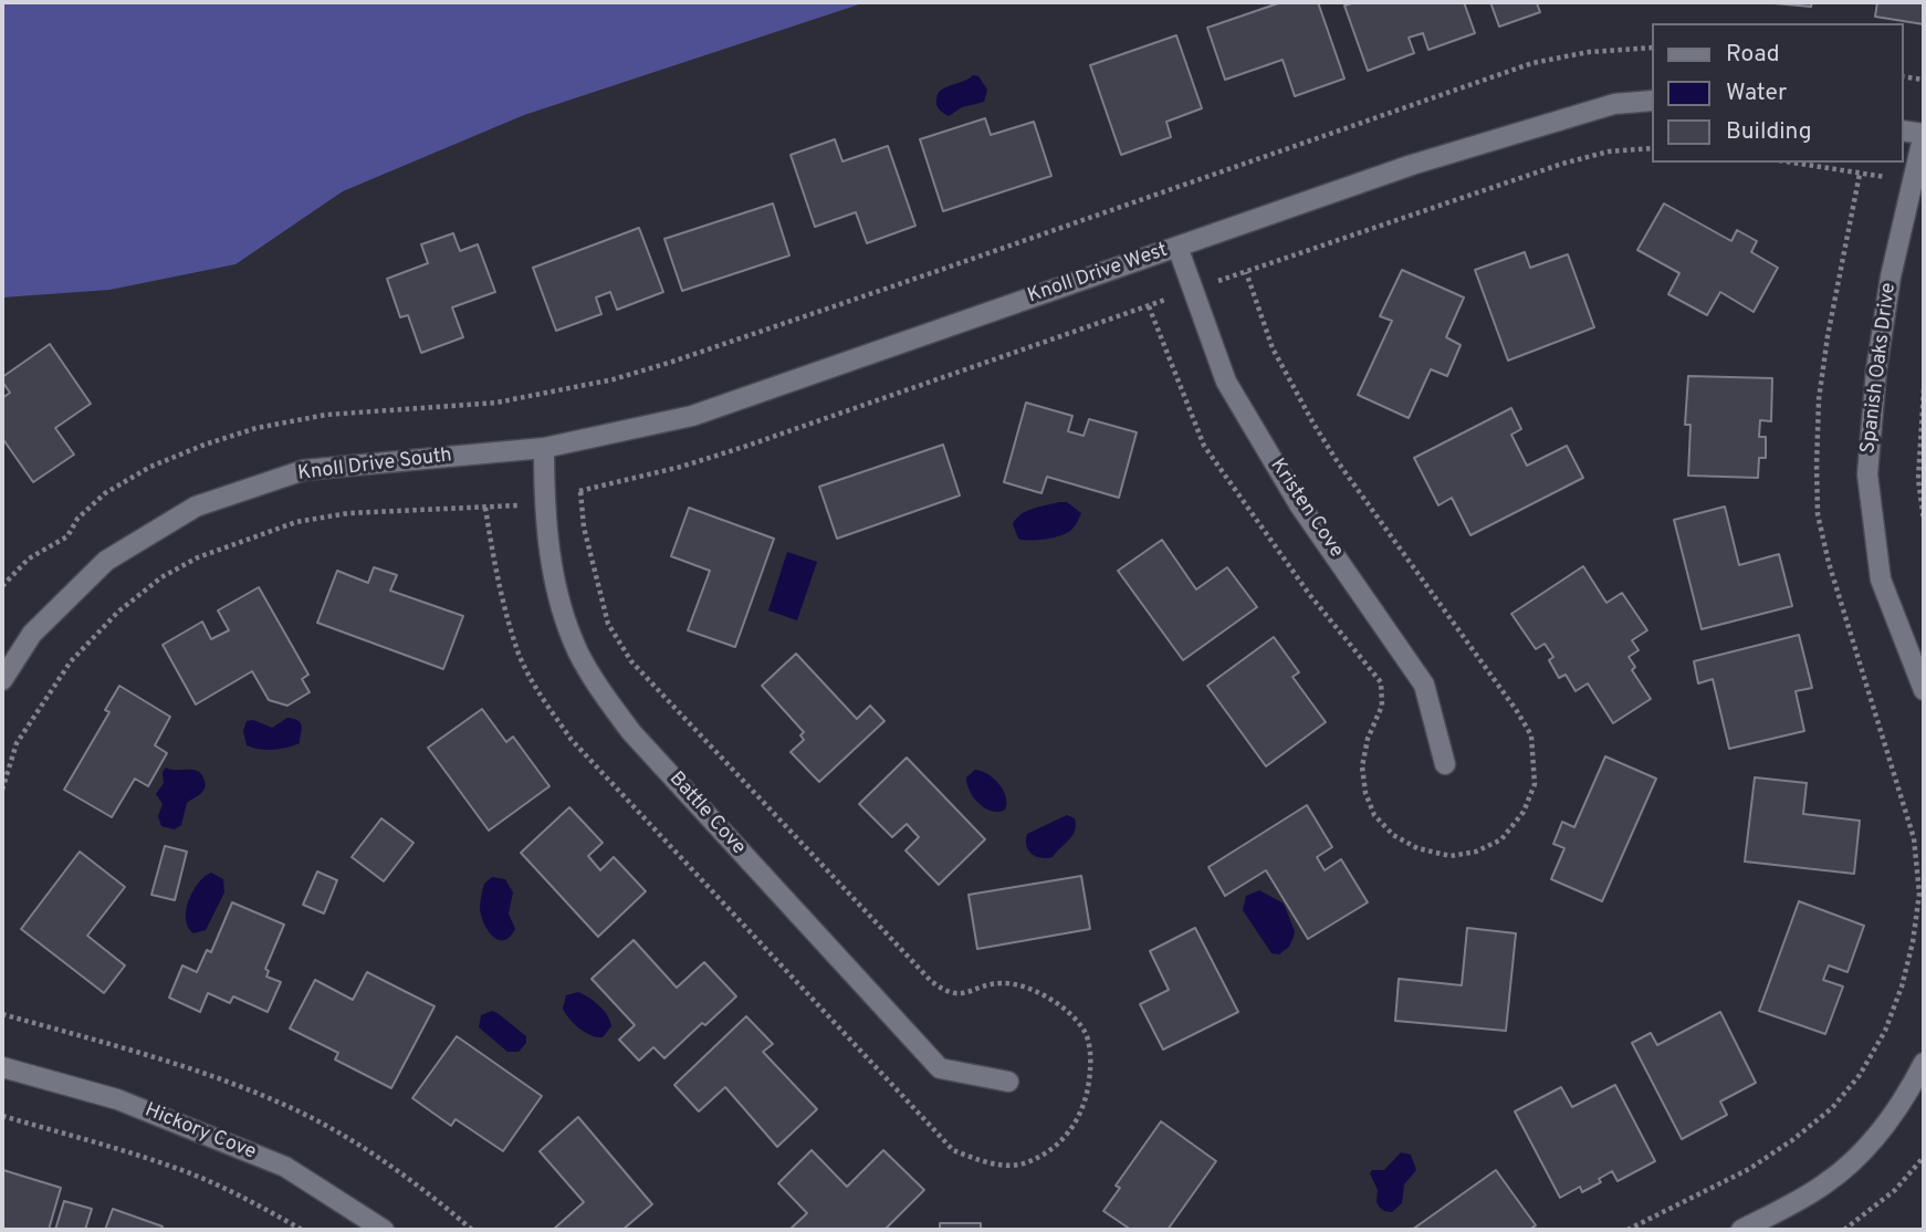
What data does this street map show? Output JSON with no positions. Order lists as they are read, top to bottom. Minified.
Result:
{"streets":{"street":["Knoll Drive West","Spanish Oaks Drive","Knoll Drive South","Kristen Cove","Battle Cove","Hickory Cove"]},"crossings":[["Knoll Drive West","Knoll Drive South"],["Knoll Drive West","Kristen Cove"],["Knoll Drive West","Battle Cove"],["Knoll Drive South","Battle Cove"]],"legend":["Road","Water","Building"]}
